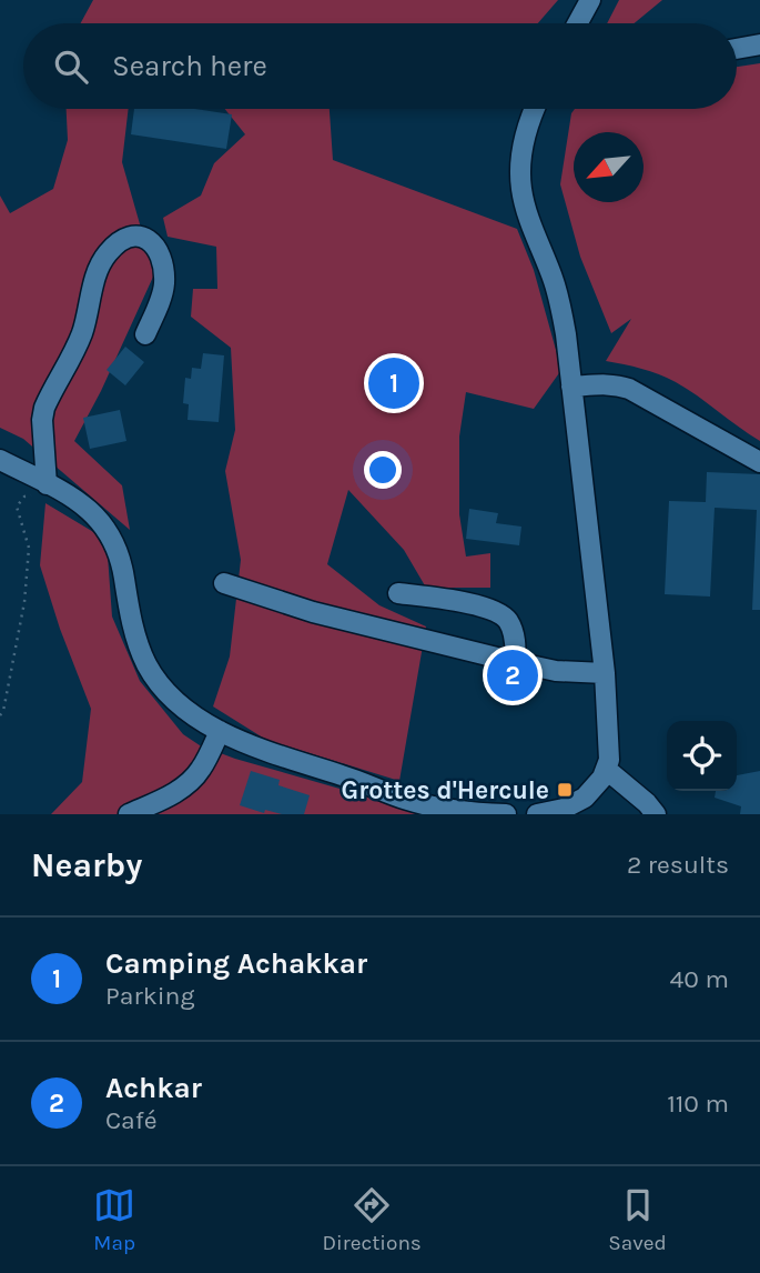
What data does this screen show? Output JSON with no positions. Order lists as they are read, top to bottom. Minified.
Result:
{"places":{"transit":["Grottes d'Hercule"]},"north":"bottom left","page":{"search":"Search here","pins":["1","2"],"heading":["Nearby","2 results"],"list":[{"mark":"1","name":"Camping Achakkar","note":"Parking","value":"40 m"},{"mark":"2","name":"Achkar","note":"Café","value":"110 m"}],"nav":["Map","Directions","Saved"]}}
